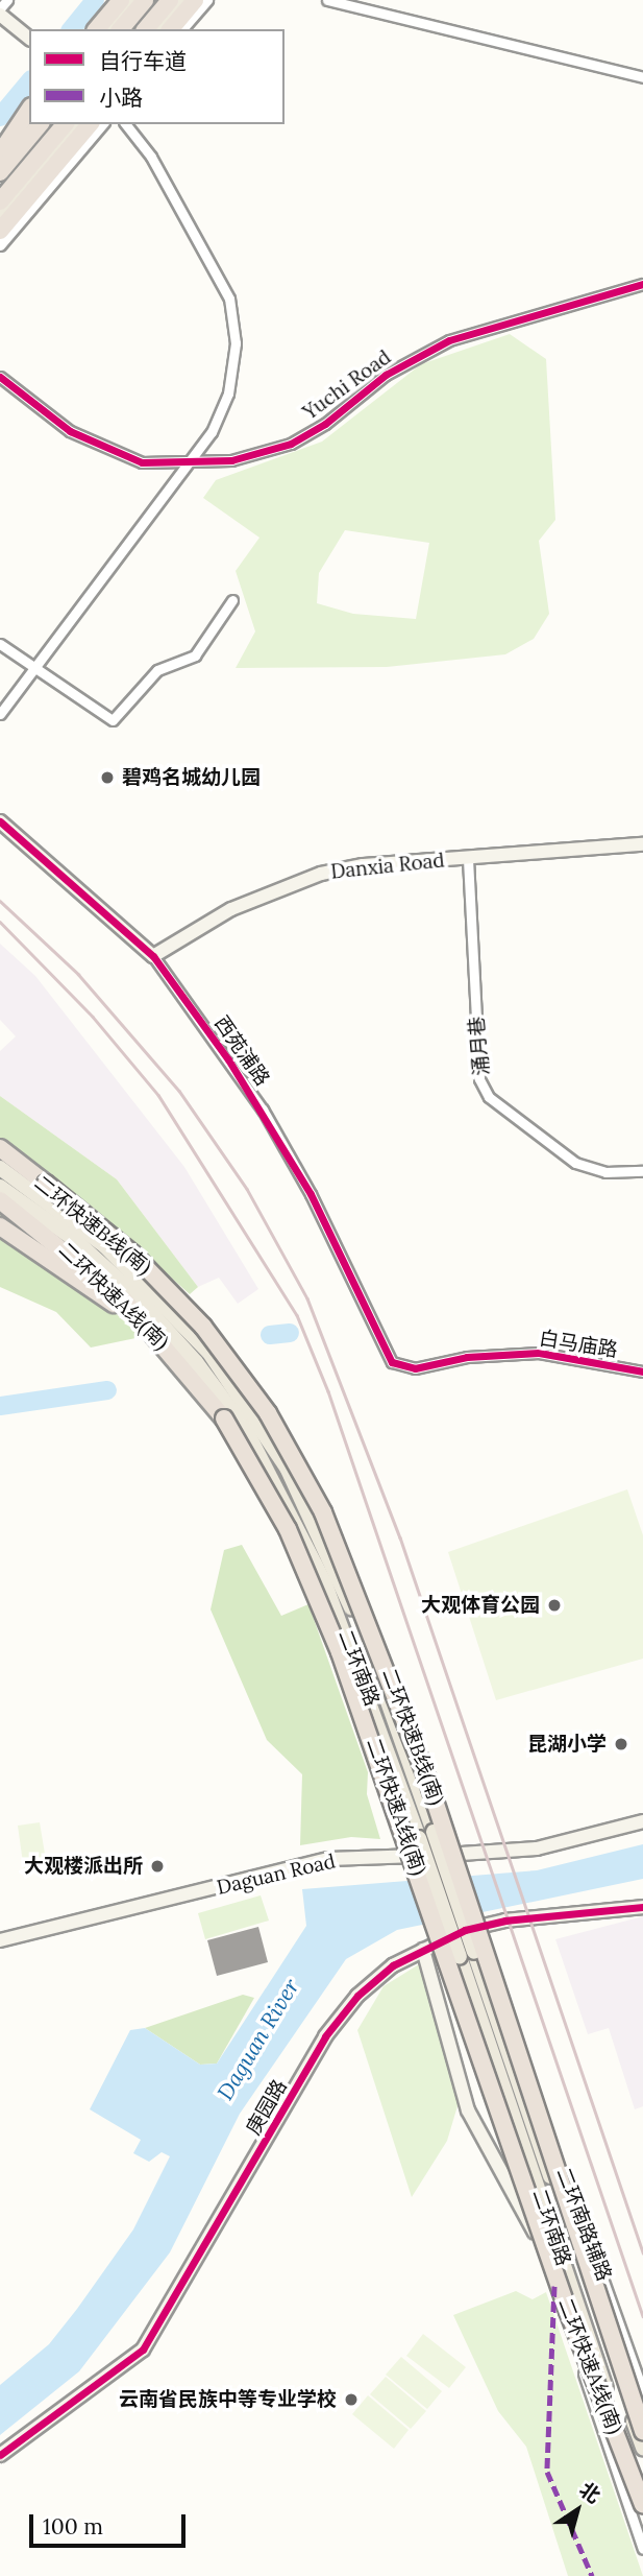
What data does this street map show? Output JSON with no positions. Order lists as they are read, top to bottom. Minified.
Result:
{"streets":{"highway":["二环快速B线(南)","二环快速A线(南)"],"main road":["二环南路"],"street":["Yuchi Road","Danxia Road","涌月巷","西苑浦路","白马庙路","Daguan Road","庚园路","二环南路辅路"]},"crossings":[["Danxia Road","涌月巷"],["Danxia Road","西苑浦路"],["西苑浦路","白马庙路"],["二环南路","二环南路辅路"]],"water":["Daguan River"],"places":["碧鸡名城幼儿园","大观体育公园","昆湖小学","大观楼派出所","云南省民族中等专业学校"],"legend":["自行车道","小路"],"scale_bar":"100 m","north":"top right"}
